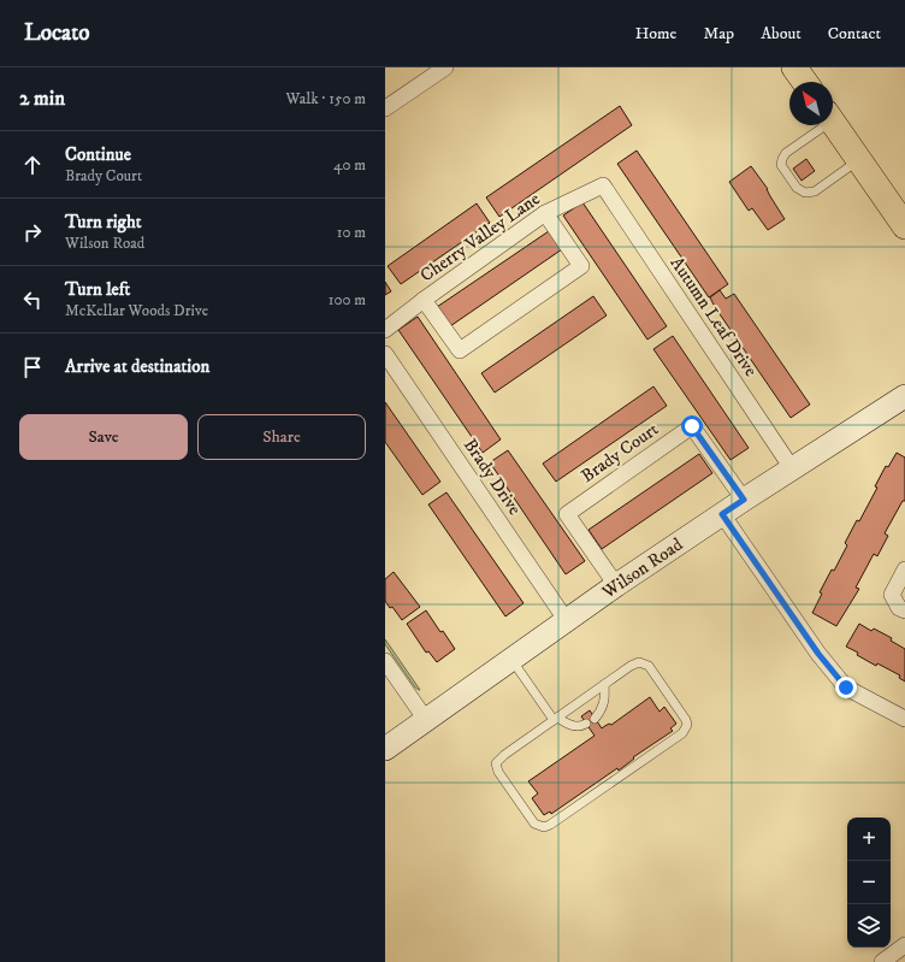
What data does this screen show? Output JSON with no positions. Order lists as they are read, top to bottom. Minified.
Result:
{"streets":{"street":["Cherry Valley Lane","Autumn Leaf Drive","Brady Court","Brady Drive","Wilson Road"]},"crossings":[["Cherry Valley Lane","Autumn Leaf Drive"],["Autumn Leaf Drive","Wilson Road"],["Brady Court","Wilson Road"],["Brady Drive","Wilson Road"]],"north":"top left","page":{"header":"Locato","nav":["Home","Map","About","Contact"],"heading":["2 min","Walk · 150 m"],"list":[["Continue","Brady Court","40 m"],["Turn right","Wilson Road","10 m"],["Turn left","McKellar Woods Drive","100 m"],"Arrive at destination"],"buttons":["Save","Share"],"map_buttons":["+","−"]}}
